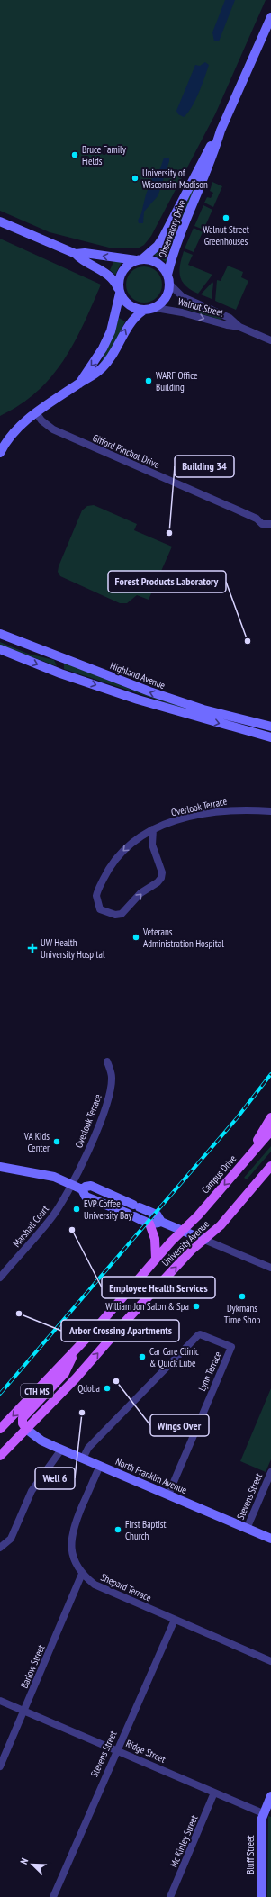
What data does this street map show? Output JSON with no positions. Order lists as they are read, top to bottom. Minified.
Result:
{"streets":{"main road":["Campus Drive","University Avenue","CTH MS"],"street":["Observatory Drive","Walnut Street","Gifford Pinchot Drive","Highland Avenue","Overlook Terrace","Marshall Court","Lynn Terrace","North Franklin Avenue","Stevens Street","Shepard Terrace","Barlow Street","Ridge Street","Mc Kinley Street","Bluff Street"]},"crossings":[["Observatory Drive","Walnut Street"],["Overlook Terrace","Marshall Court"],["Campus Drive","University Avenue"],["University Avenue","North Franklin Avenue"],["Lynn Terrace","North Franklin Avenue"],["North Franklin Avenue","Stevens Street"],["North Franklin Avenue","Shepard Terrace"],["Stevens Street","Shepard Terrace"],["Stevens Street","Ridge Street"],["Shepard Terrace","Barlow Street"],["Barlow Street","Ridge Street"],["Ridge Street","Mc Kinley Street"],["Ridge Street","Bluff Street"]],"one_way":["Campus Drive"],"places":{"other":["Bruce Family Fields","University of Wisconsin-Madison","Walnut Street Greenhouses","WARF Office Building","Building 34","Forest Products Laboratory","Veterans Administration Hospital","VA Kids Center","EVP Coffee University Bay","Employee Health Services","Dykmans Time Shop","William Jon Salon & Spa","Arbor Crossing Apartments","Car Care Clinic & Quick Lube","Wings Over","Qdoba","Well 6","First Baptist Church"],"health":["UW Health University Hospital"]},"north":"top left"}
